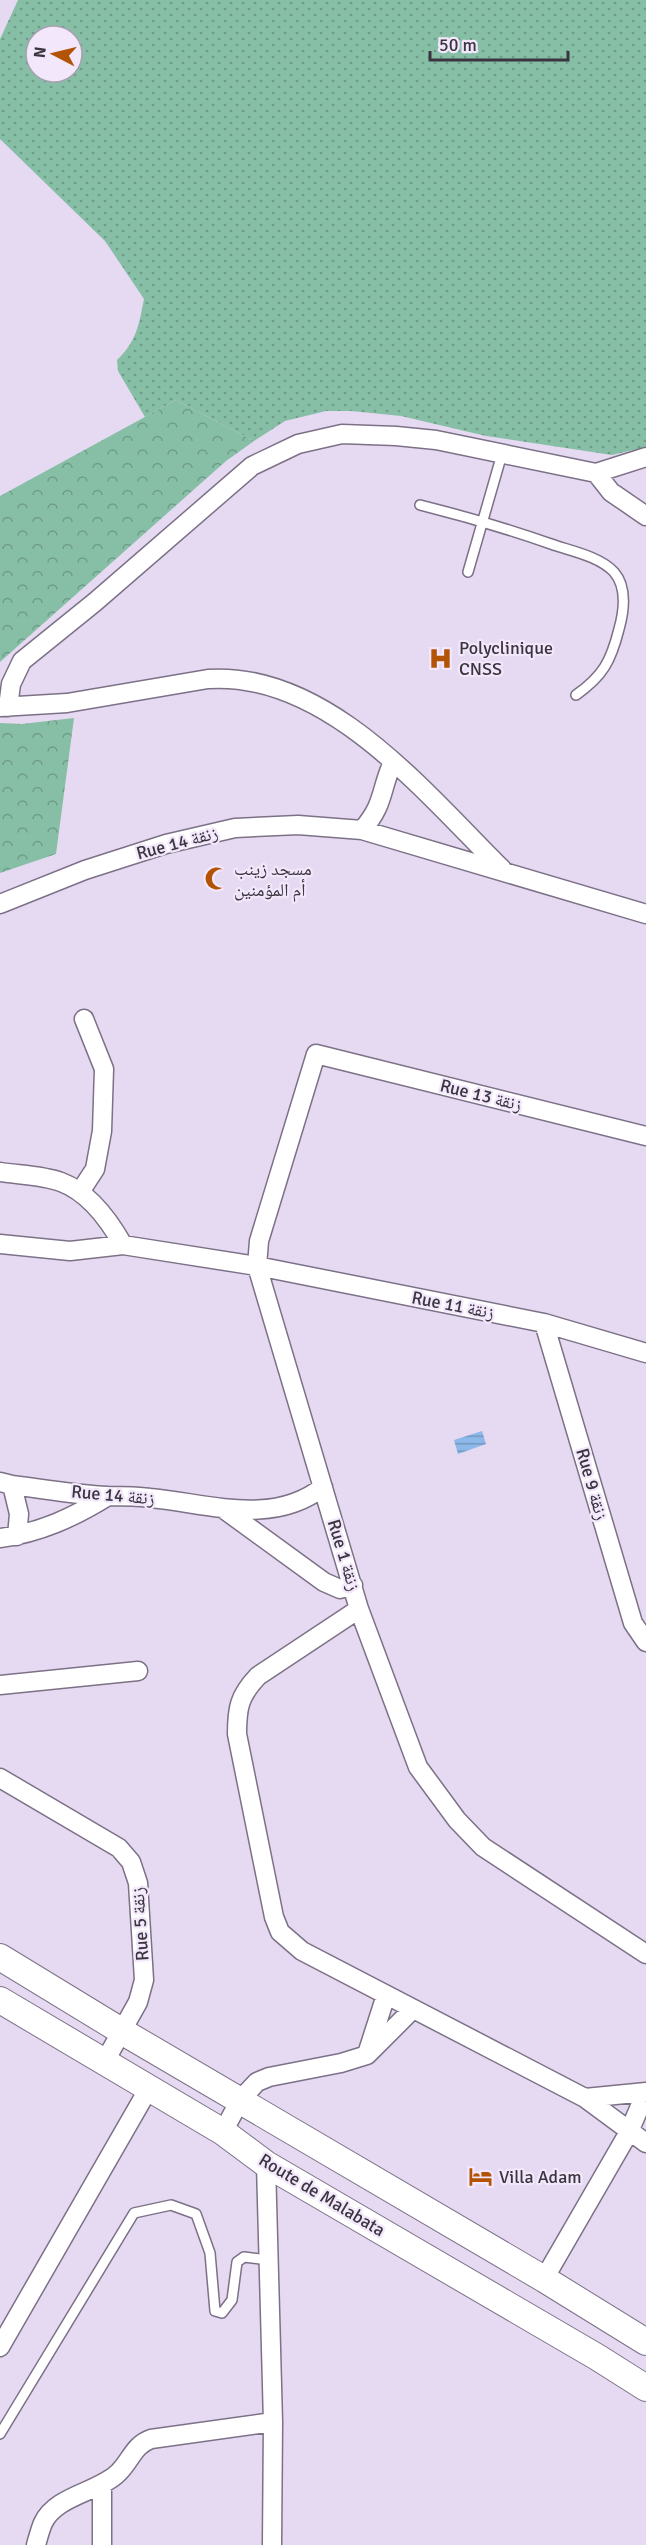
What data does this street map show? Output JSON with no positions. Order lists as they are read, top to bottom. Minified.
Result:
{"streets":{"street":["Rue 14 زنقة","Rue 13 زنقة","Rue 11 زنقة","Rue 9 زنقة","Rue 1 زنقة","Rue 5 زنقة","Route de Malabata"]},"crossings":[["Rue 14 زنقة","Rue 1 زنقة"],["Rue 13 زنقة","Rue 1 زنقة"],["Rue 11 زنقة","Rue 9 زنقة"],["Rue 11 زنقة","Rue 1 زنقة"],["Rue 5 زنقة","Route de Malabata"]],"places":{"hospital":["Polyclinique CNSS"],"mosque":["مسجد زينب أم المؤمنين"],"hotel":["Villa Adam"]},"scale_bar":"50 m","north":"left"}
